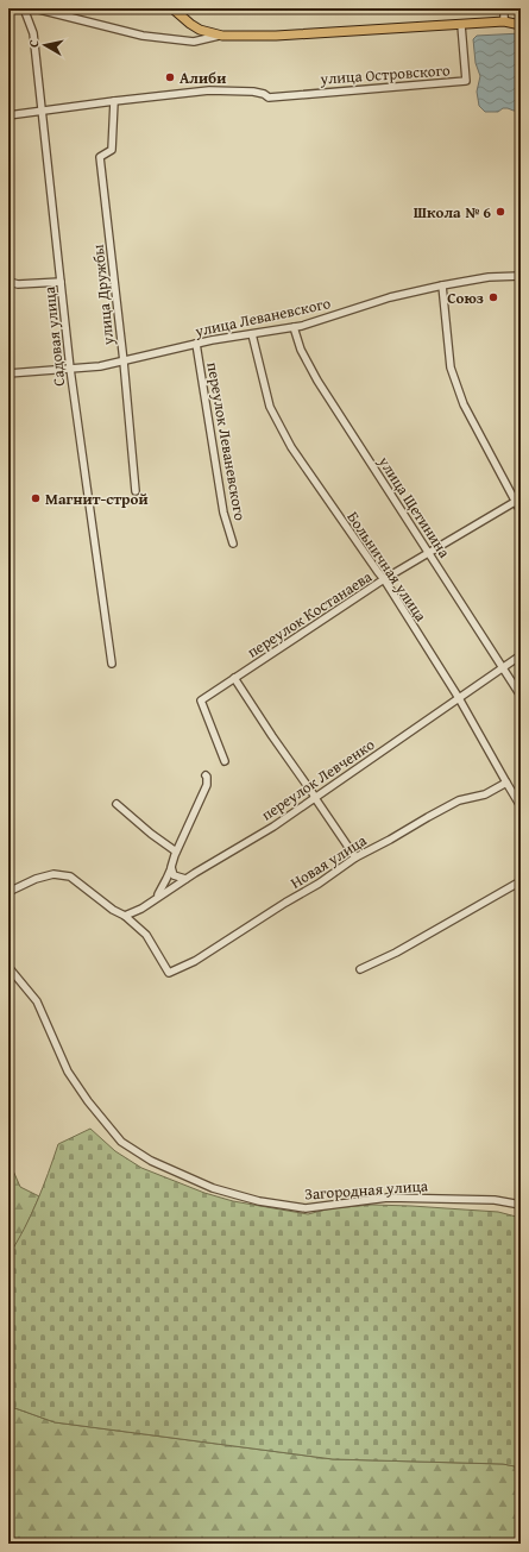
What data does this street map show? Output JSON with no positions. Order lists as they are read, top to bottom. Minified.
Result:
{"streets":{"street":["улица Островского","улица Дружбы","улица Леваневского","Садовая улица","переулок Леваневского","улица Щетинина","Больничная улица","переулок Костанаева","переулок Левченко","Новая улица","Загородная улица"]},"crossings":[["улица Островского","улица Дружбы"],["улица Дружбы","улица Леваневского"],["улица Леваневского","Садовая улица"],["улица Леваневского","переулок Леваневского"],["улица Леваневского","улица Щетинина"],["улица Леваневского","Больничная улица"],["улица Щетинина","переулок Костанаева"],["улица Щетинина","переулок Левченко"],["Больничная улица","переулок Костанаева"],["Больничная улица","переулок Левченко"],["Больничная улица","Новая улица"],["переулок Левченко","Новая улица"]],"places":["Алиби","Школа № 6","Союз","Магнит-строй"],"north":"left"}
